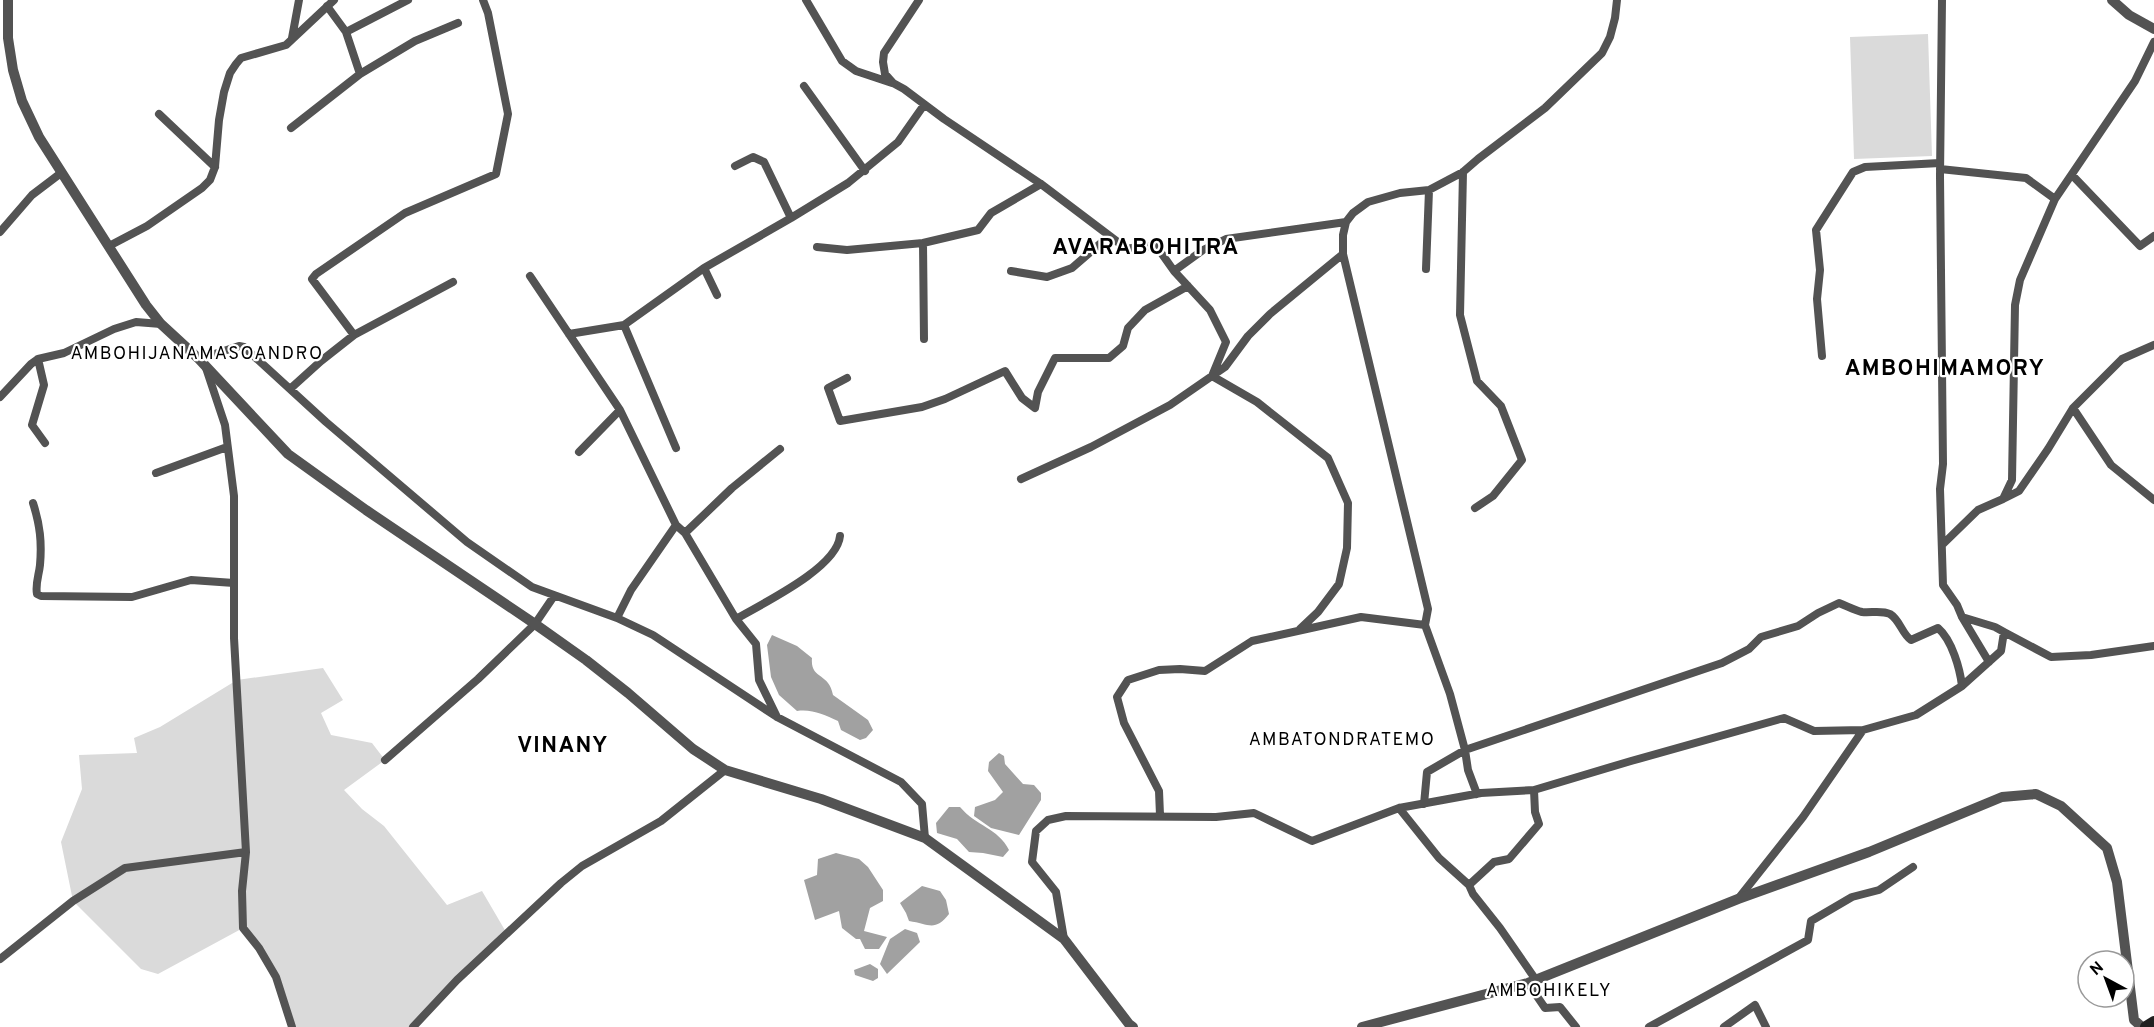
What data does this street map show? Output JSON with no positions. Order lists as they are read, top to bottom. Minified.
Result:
{"districts":["AVARABOHITRA","AMBOHIJANAMASOANDRO","AMBOHIMAMORY","AMBATONDRATEMO","VINANY","AMBOHIKELY"],"north":"top left"}
